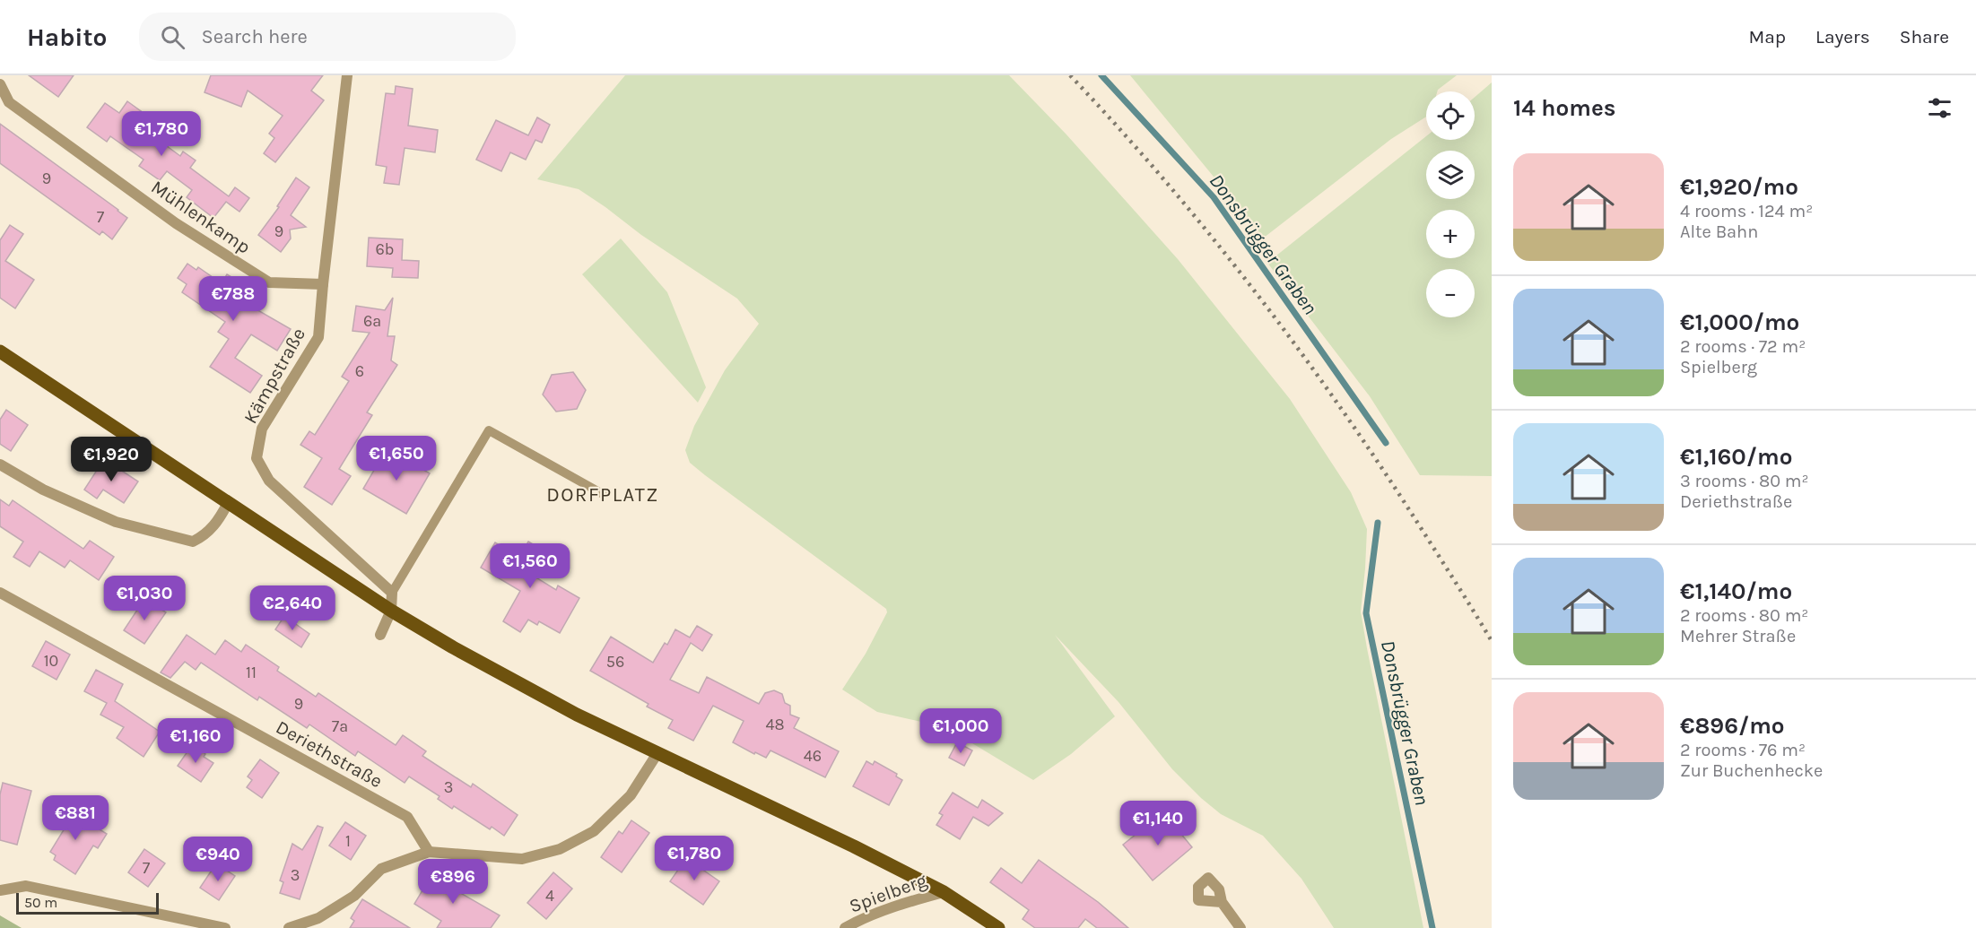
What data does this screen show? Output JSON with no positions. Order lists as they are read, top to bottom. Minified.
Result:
{"streets":{"street":["Mühlenkamp","Kämpstraße","Deriethstraße","Spielberg"]},"crossings":[["Mühlenkamp","Kämpstraße"]],"districts":["DORFPLATZ"],"water":["Donsbrügger Graben"],"house_numbers":["9","7","9","6b","6a","6","10","56","11","9","48","7a","46","3","1","7","3","4"],"scale_bar":"50 m","page":{"header":"Habito","search":"Search here","nav":["Map","Layers","Share"],"heading":"14 homes","map_buttons":["+","−"],"price":["€1,780","€788","€1,650","€1,920","€1,560","€1,030","€2,640","€1,000","€1,160","€881","€1,140","€1,780","€940","€896"],"list":[{"name":"€1,920/mo","note":"4 rooms · 124 m² · Alte Bahn"},{"name":"€1,000/mo","note":"2 rooms · 72 m² · Spielberg"},{"name":"€1,160/mo","note":"3 rooms · 80 m² · Deriethstraße"},{"name":"€1,140/mo","note":"2 rooms · 80 m² · Mehrer Straße"},{"name":"€896/mo","note":"2 rooms · 76 m² · Zur Buchenhecke"}],"scale":"50 m"}}
